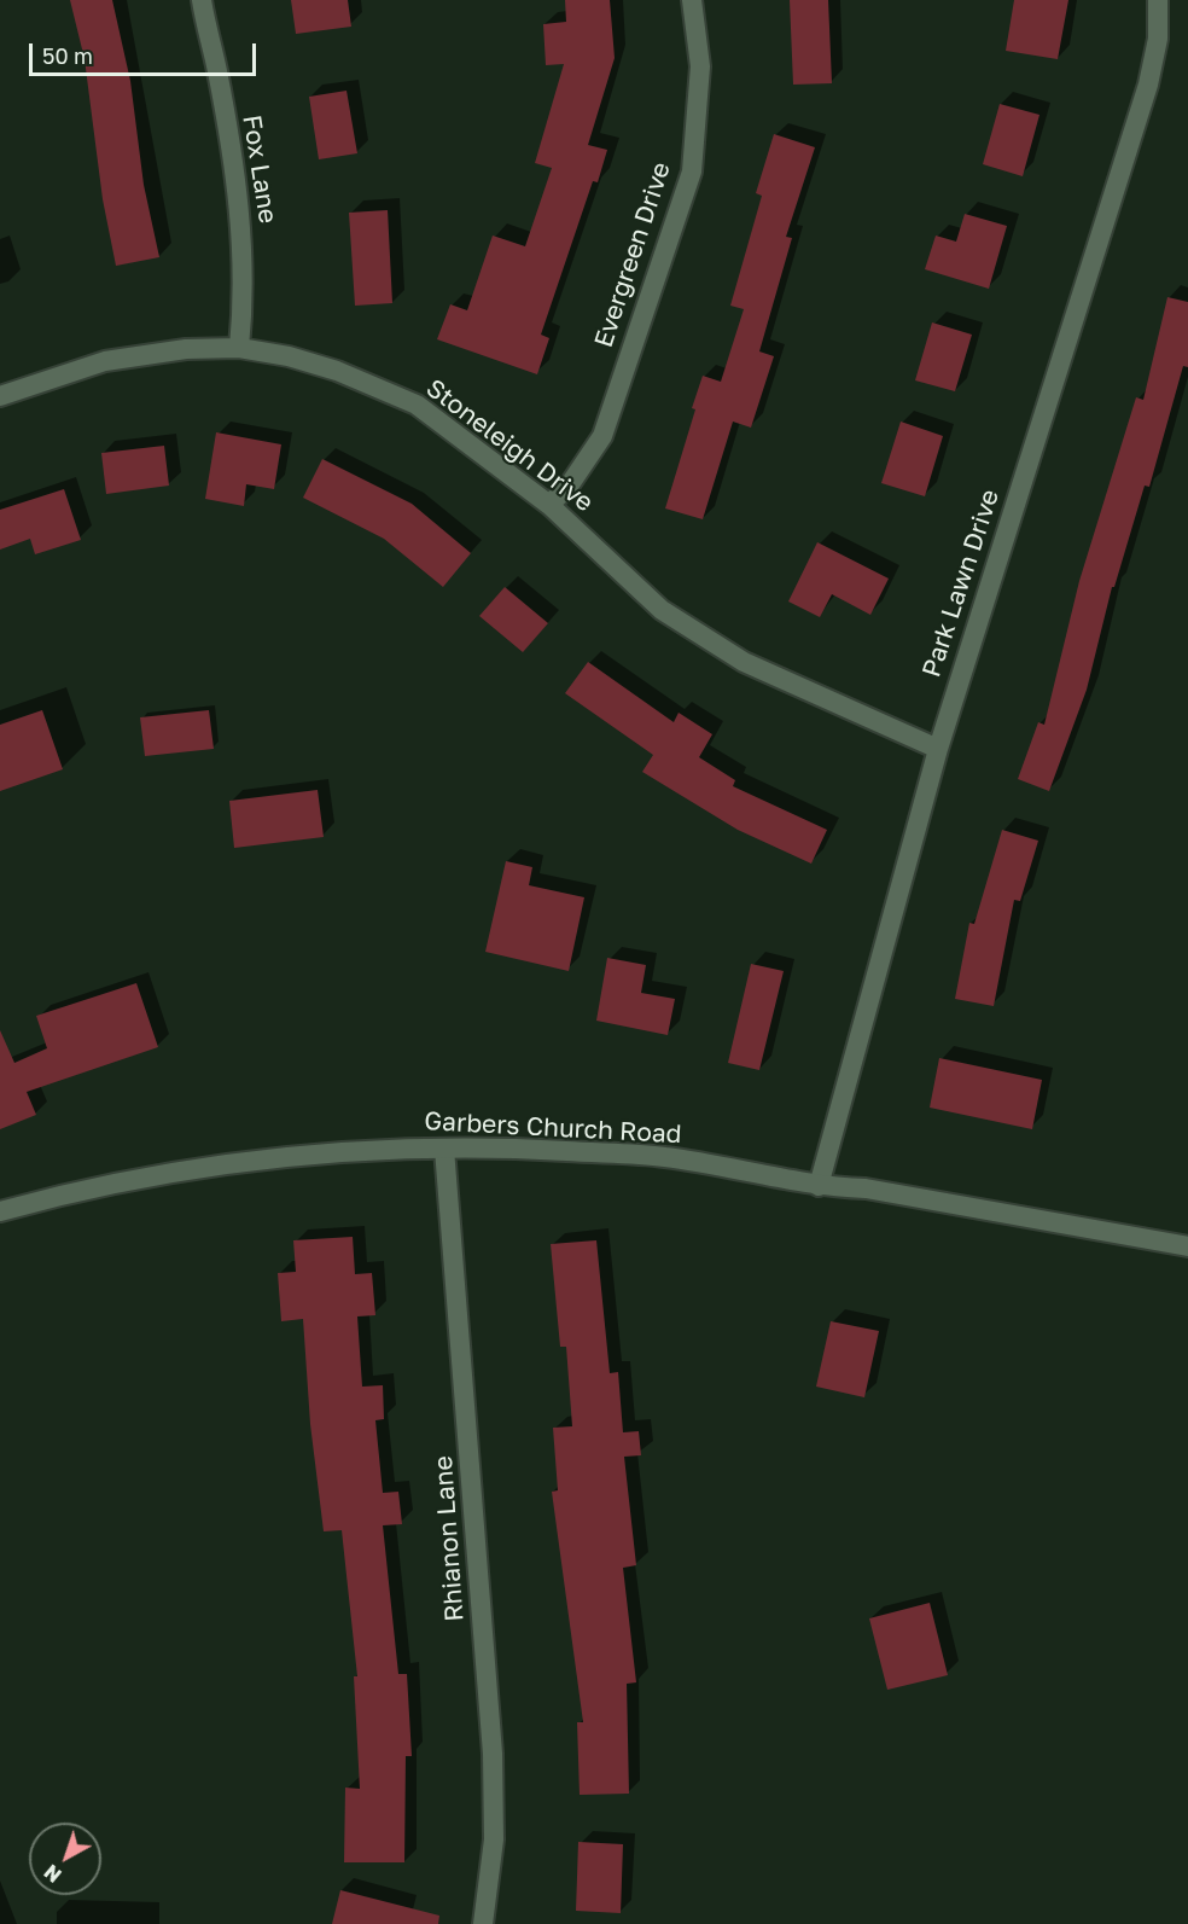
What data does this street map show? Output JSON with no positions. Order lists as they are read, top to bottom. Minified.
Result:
{"streets":{"street":["Fox Lane","Evergreen Drive","Stoneleigh Drive","Park Lawn Drive","Garbers Church Road","Rhianon Lane"]},"crossings":[["Fox Lane","Stoneleigh Drive"],["Evergreen Drive","Stoneleigh Drive"],["Stoneleigh Drive","Park Lawn Drive"],["Park Lawn Drive","Garbers Church Road"],["Garbers Church Road","Rhianon Lane"]],"scale_bar":"50 m","north":"bottom left"}
